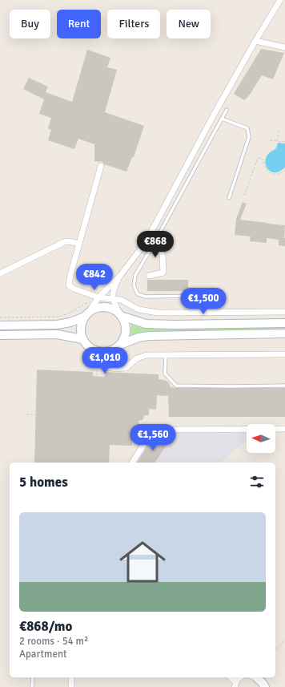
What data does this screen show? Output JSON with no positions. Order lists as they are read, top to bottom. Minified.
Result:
{"north":"left","page":{"chip":["Buy","Rent","Filters","New"],"price":["€868","€842","€1,500","€1,010","€1,560"],"heading":"5 homes","list":[{"name":"€868/mo","note":"2 rooms · 54 m² · Apartment"}]}}
